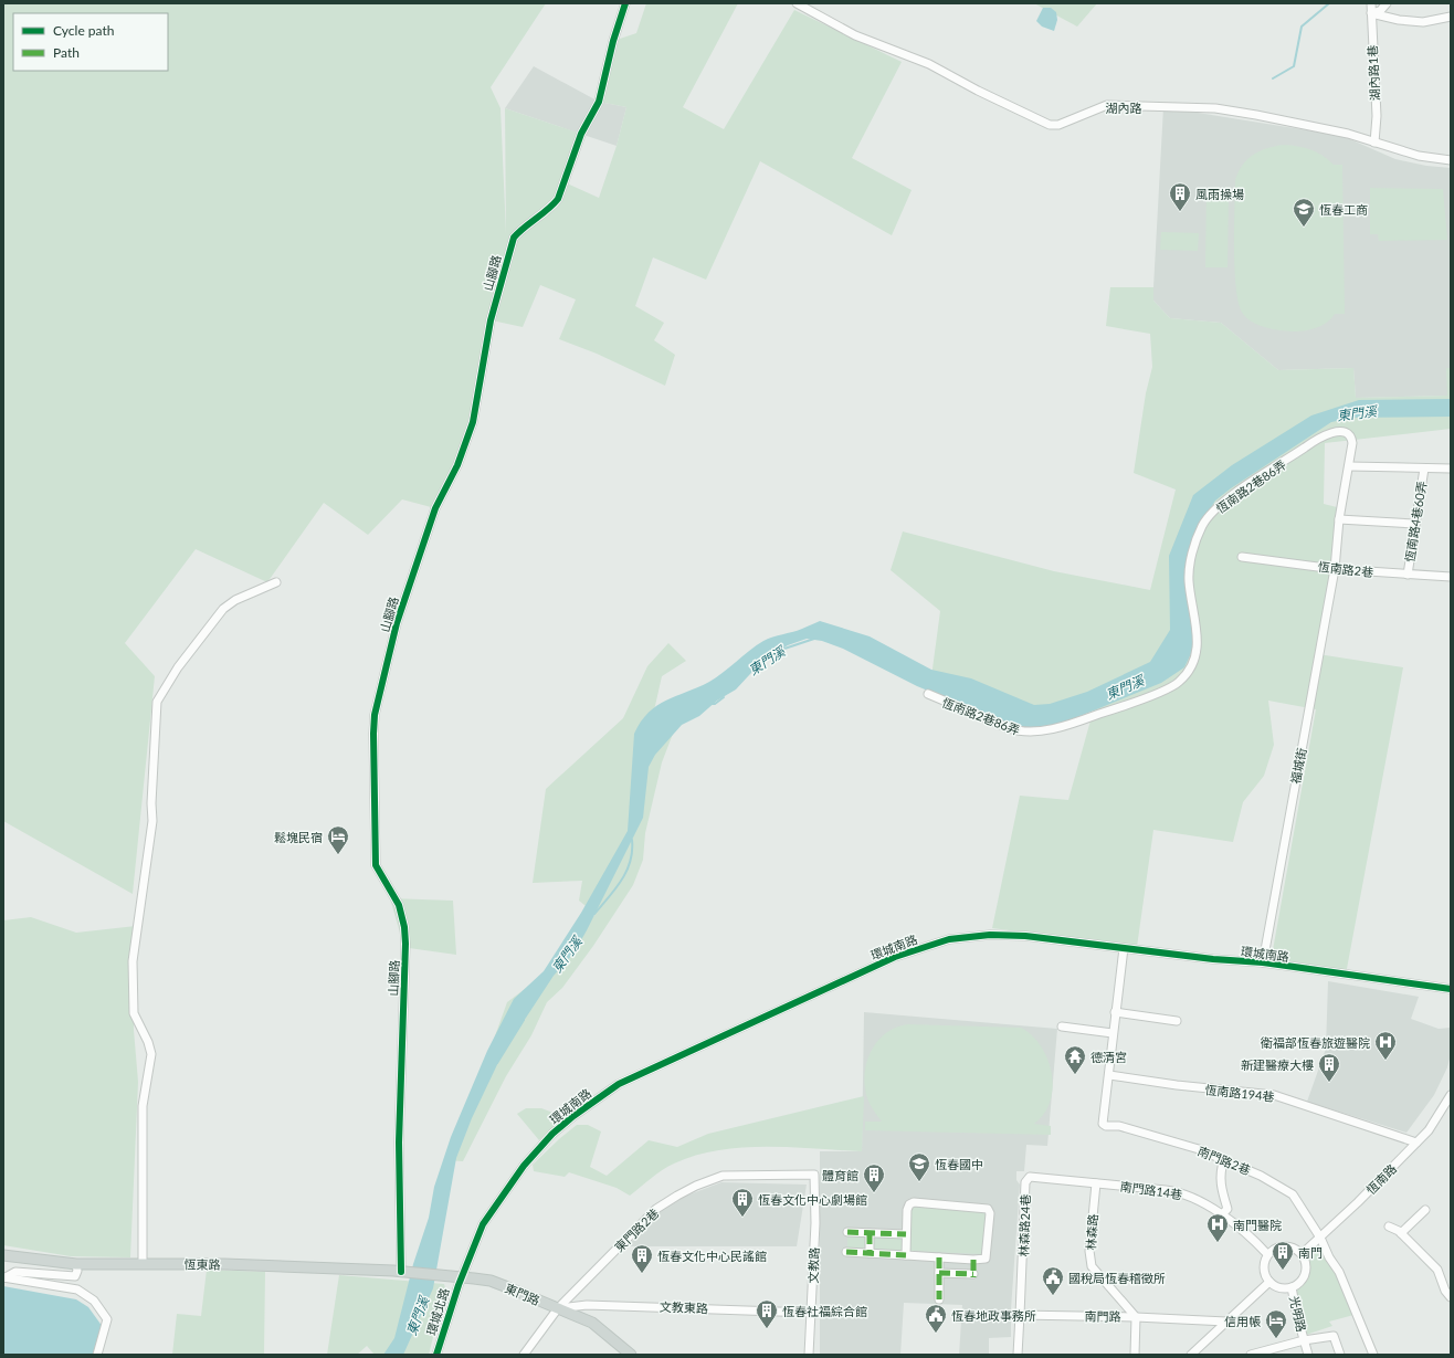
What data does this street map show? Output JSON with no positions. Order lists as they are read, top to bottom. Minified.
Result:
{"streets":{"main road":["恆東路","東門路"],"street":["湖內路1巷","湖內路","山腳路","恆南路2巷86弄","恆南路4巷60弄","恆南路2巷","福城街","環城南路","恆南路194巷","南門路2巷","恆南路","南門路14巷","林森路24巷","東門路2巷","林森路","文教路","文教東路","環城北路","光明路","南門路"]},"crossings":[["湖內路1巷","湖內路"],["山腳路","恆東路"],["山腳路","東門路"],["恆南路2巷86弄","恆南路2巷"],["恆南路2巷86弄","福城街"],["恆南路4巷60弄","恆南路2巷"],["恆南路2巷","福城街"],["福城街","環城南路"],["環城南路","東門路"],["環城南路","環城北路"],["恆南路194巷","南門路2巷"],["恆南路194巷","恆南路"],["南門路2巷","恆南路"],["恆南路","光明路"],["南門路14巷","林森路24巷"],["南門路14巷","林森路"],["林森路24巷","林森路"],["林森路24巷","南門路"],["東門路2巷","文教路"],["東門路2巷","東門路"],["東門路2巷","文教東路"],["林森路","南門路"],["恆東路","東門路"],["文教路","文教東路"],["東門路","文教東路"],["東門路","環城北路"]],"water":["東門溪"],"places":{"building":["風雨操場","新建醫療大樓","體育館","恆春文化中心劇場館","南門","恆春文化中心民謠館","恆春社福綜合館"],"school or university":["恆春工商","恆春國中"],"hotel":["鬆塊民宿","信用帳"],"hospital":["衛福部恆春旅遊醫院","南門醫院"],"temple":["德清宮"],"public building":["國稅局恆春稽徵所","恆春地政事務所"]},"legend":["Cycle path","Path"]}
